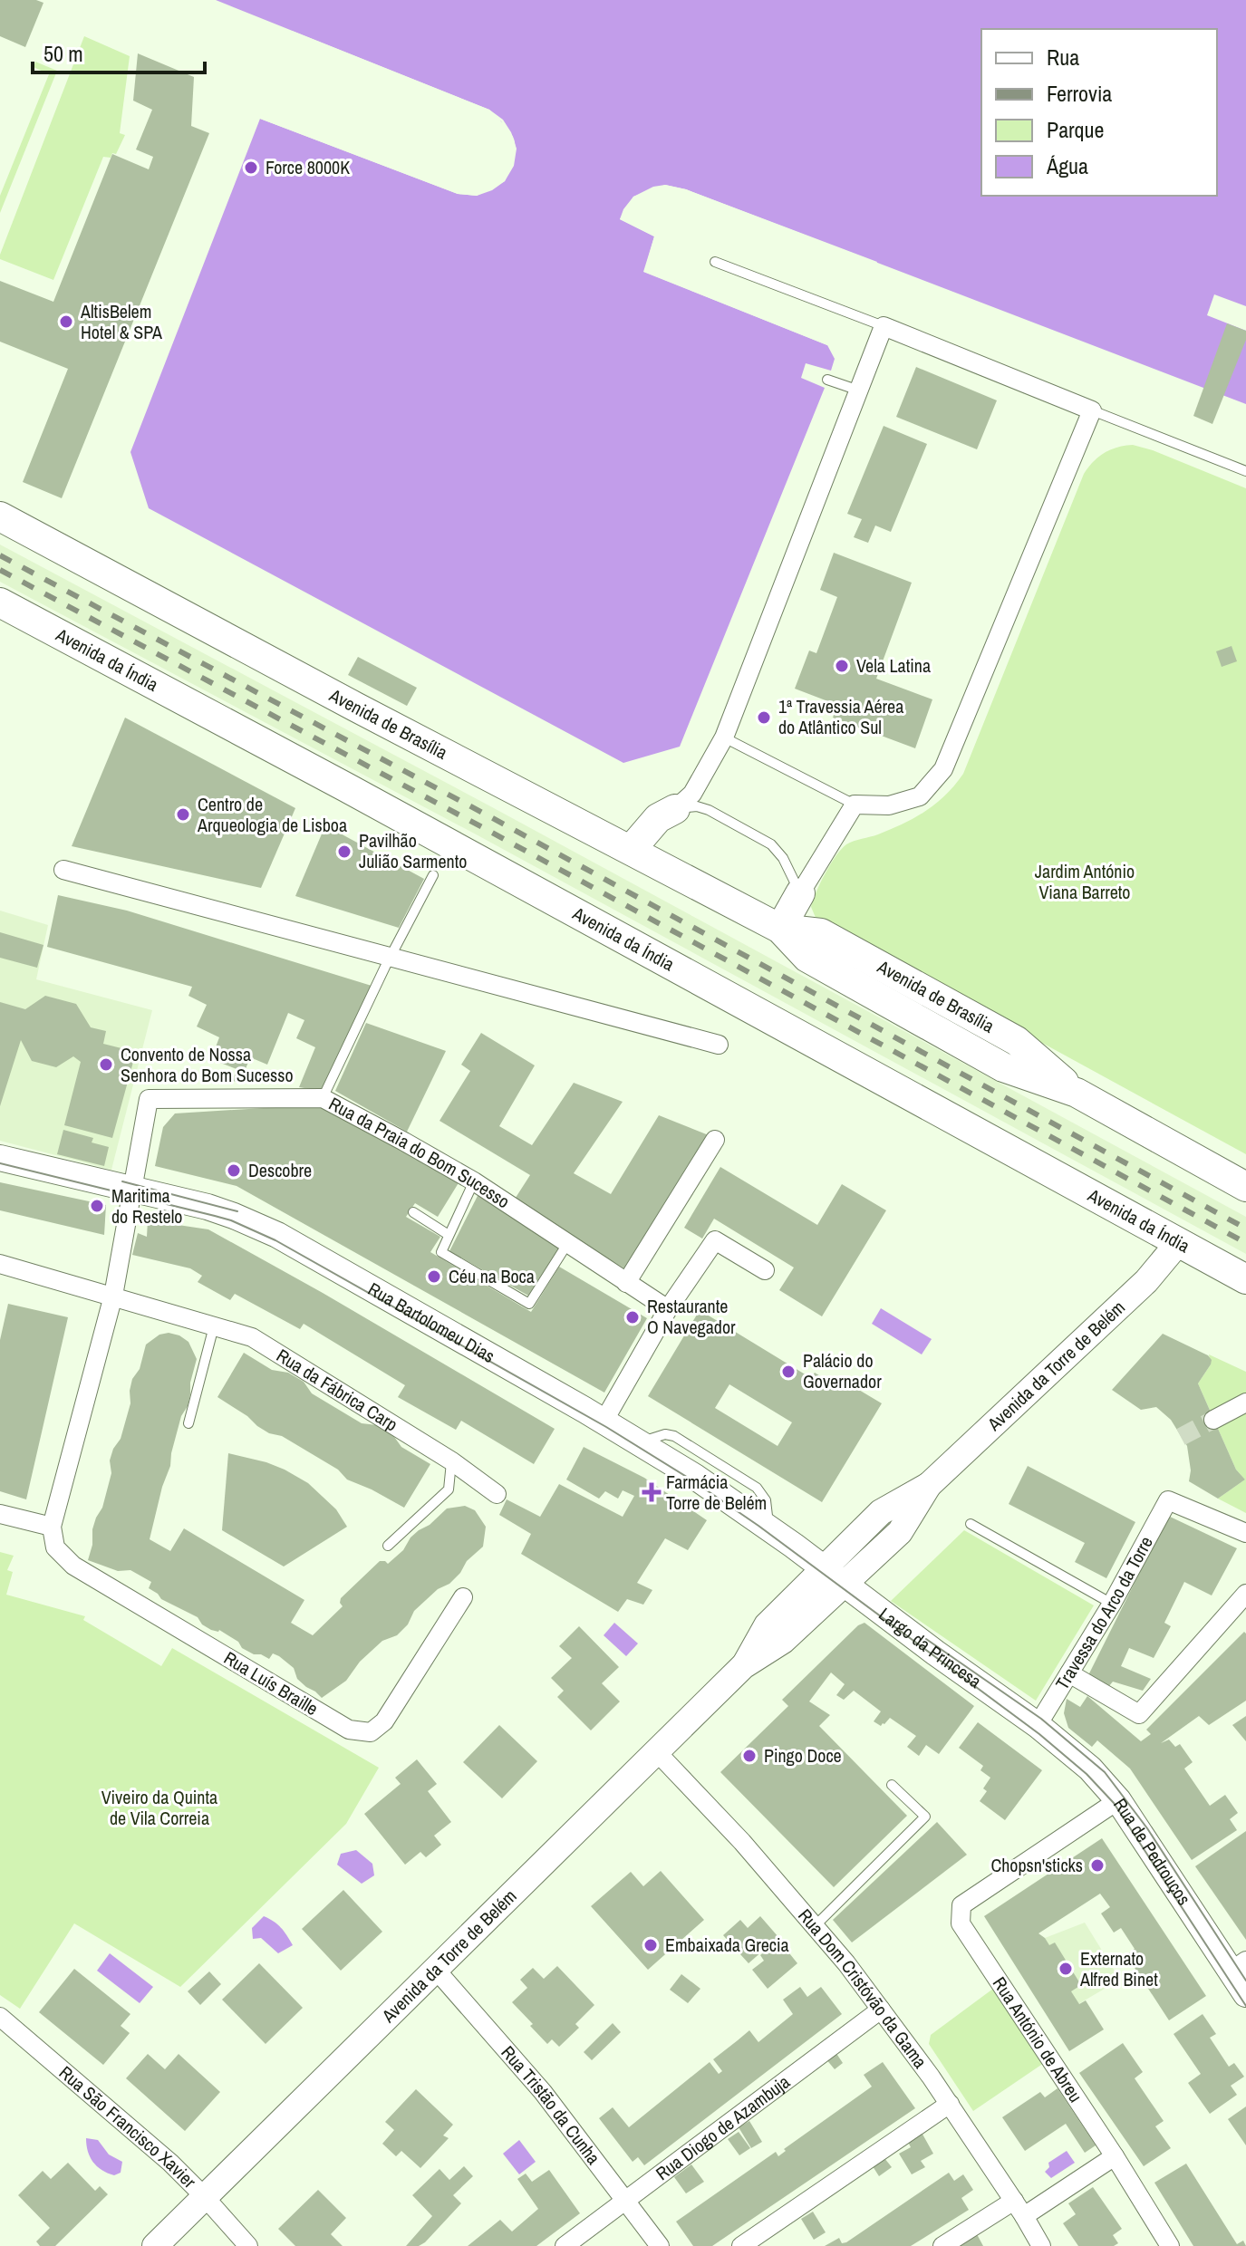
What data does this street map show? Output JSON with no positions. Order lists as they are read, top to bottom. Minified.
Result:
{"streets":{"main road":["Avenida da Índia","Avenida de Brasília"],"street":["Rua da Praia do Bom Sucesso","Rua Bartolomeu Dias","Avenida da Torre de Belém","Rua da Fábrica Carp","Travessa do Arco da Torre","Largo da Princesa","Rua Luís Braille","Rua de Pedrouços","Rua Dom Cristóvão da Gama","Rua António de Abreu","Rua Tristão da Cunha","Rua Diogo de Azambuja","Rua São Francisco Xavier"]},"crossings":[["Avenida da Índia","Avenida da Torre de Belém"],["Rua da Praia do Bom Sucesso","Rua Bartolomeu Dias"],["Rua Bartolomeu Dias","Avenida da Torre de Belém"],["Rua Bartolomeu Dias","Largo da Princesa"],["Avenida da Torre de Belém","Largo da Princesa"],["Avenida da Torre de Belém","Rua Dom Cristóvão da Gama"],["Avenida da Torre de Belém","Rua Tristão da Cunha"],["Avenida da Torre de Belém","Rua São Francisco Xavier"],["Travessa do Arco da Torre","Largo da Princesa"],["Travessa do Arco da Torre","Rua de Pedrouços"],["Largo da Princesa","Rua de Pedrouços"],["Rua de Pedrouços","Rua António de Abreu"],["Rua Dom Cristóvão da Gama","Rua Diogo de Azambuja"],["Rua Tristão da Cunha","Rua Diogo de Azambuja"]],"parks":["Jardim António Viana Barreto","Viveiro da Quinta de Vila Correia"],"places":{"other":["Force 8000K","AltisBelem Hotel & SPA","Vela Latina","1ª Travessia Aérea do Atlântico Sul","Centro de Arqueologia de Lisboa","Pavilhão Julião Sarmento","Convento de Nossa Senhora do Bom Sucesso","Descobre","Maritima do Restelo","Céu na Boca","Restaurante O Navegador","Palácio do Governador","Pingo Doce","Chopsn'sticks","Embaixada Grecia","Externato Alfred Binet"],"health":["Farmácia Torre de Belém"]},"legend":["Rua","Ferrovia","Parque","Água"],"scale_bar":"50 m"}
